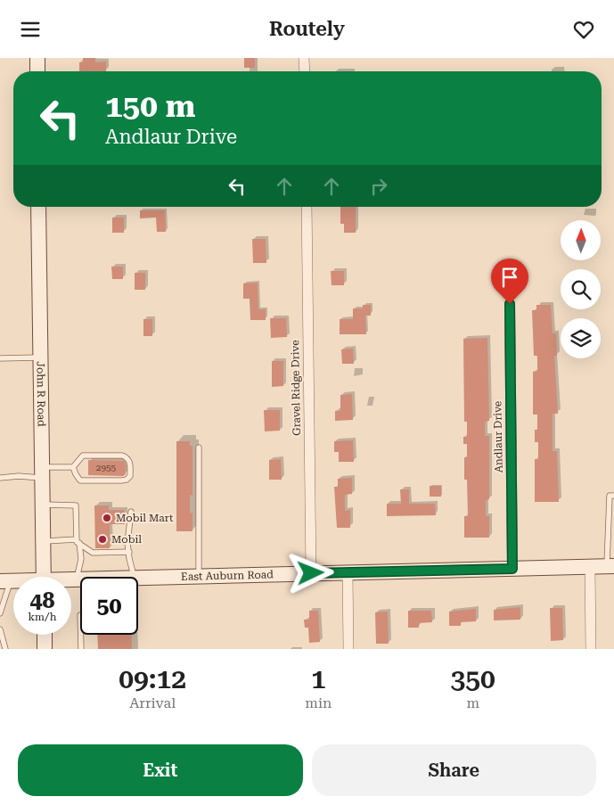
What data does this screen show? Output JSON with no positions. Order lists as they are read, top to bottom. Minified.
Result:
{"streets":{"main road":["John R Road","East Auburn Road"],"street":["Gravel Ridge Drive","Andlaur Drive"]},"crossings":[["Gravel Ridge Drive","East Auburn Road"],["Andlaur Drive","East Auburn Road"]],"places":["Mobil Mart","Mobil"],"house_numbers":["2955"],"north":"top","page":{"header":"Routely","turn":["150 m","Andlaur Drive"],"speed":"48 km/h","limit":"50","eta":["09:12","Arrival","1","min","350","m"],"buttons":["Exit","Share"]}}
